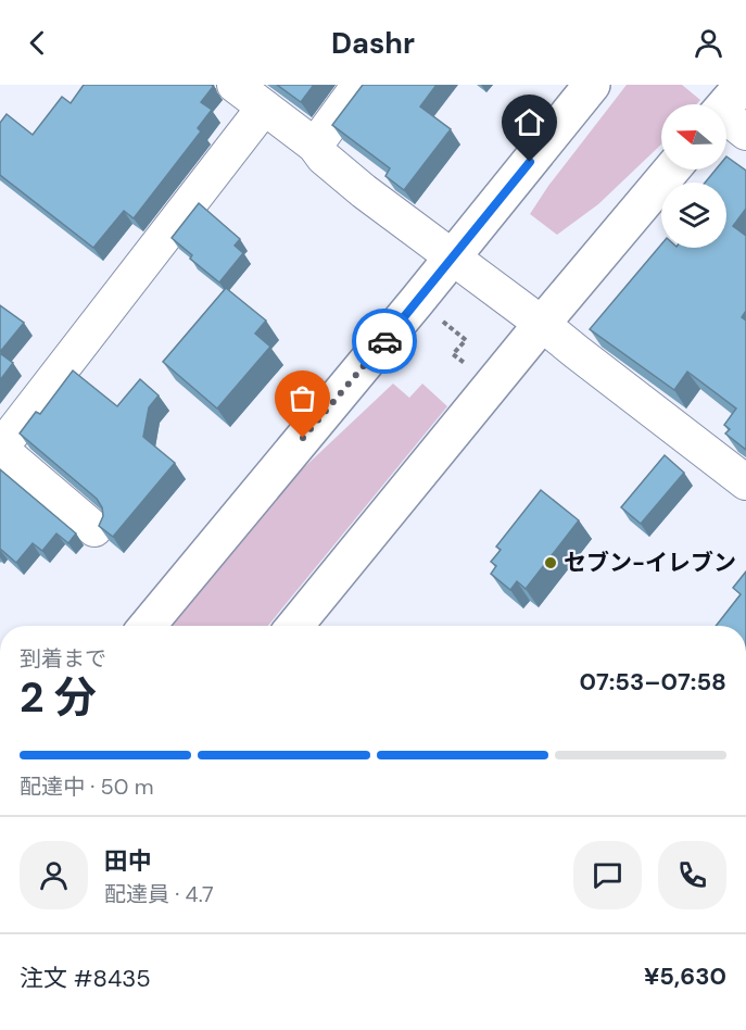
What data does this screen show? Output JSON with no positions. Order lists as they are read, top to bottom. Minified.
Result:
{"places":["セブン-イレブン"],"north":"left","page":{"header":"Dashr","heading":["2 分","到着まで","07:53–07:58"],"panel":["田中","配達員 · 4.7","注文 #8435","¥5,630"],"bar":"配達中 · 50 m"}}
